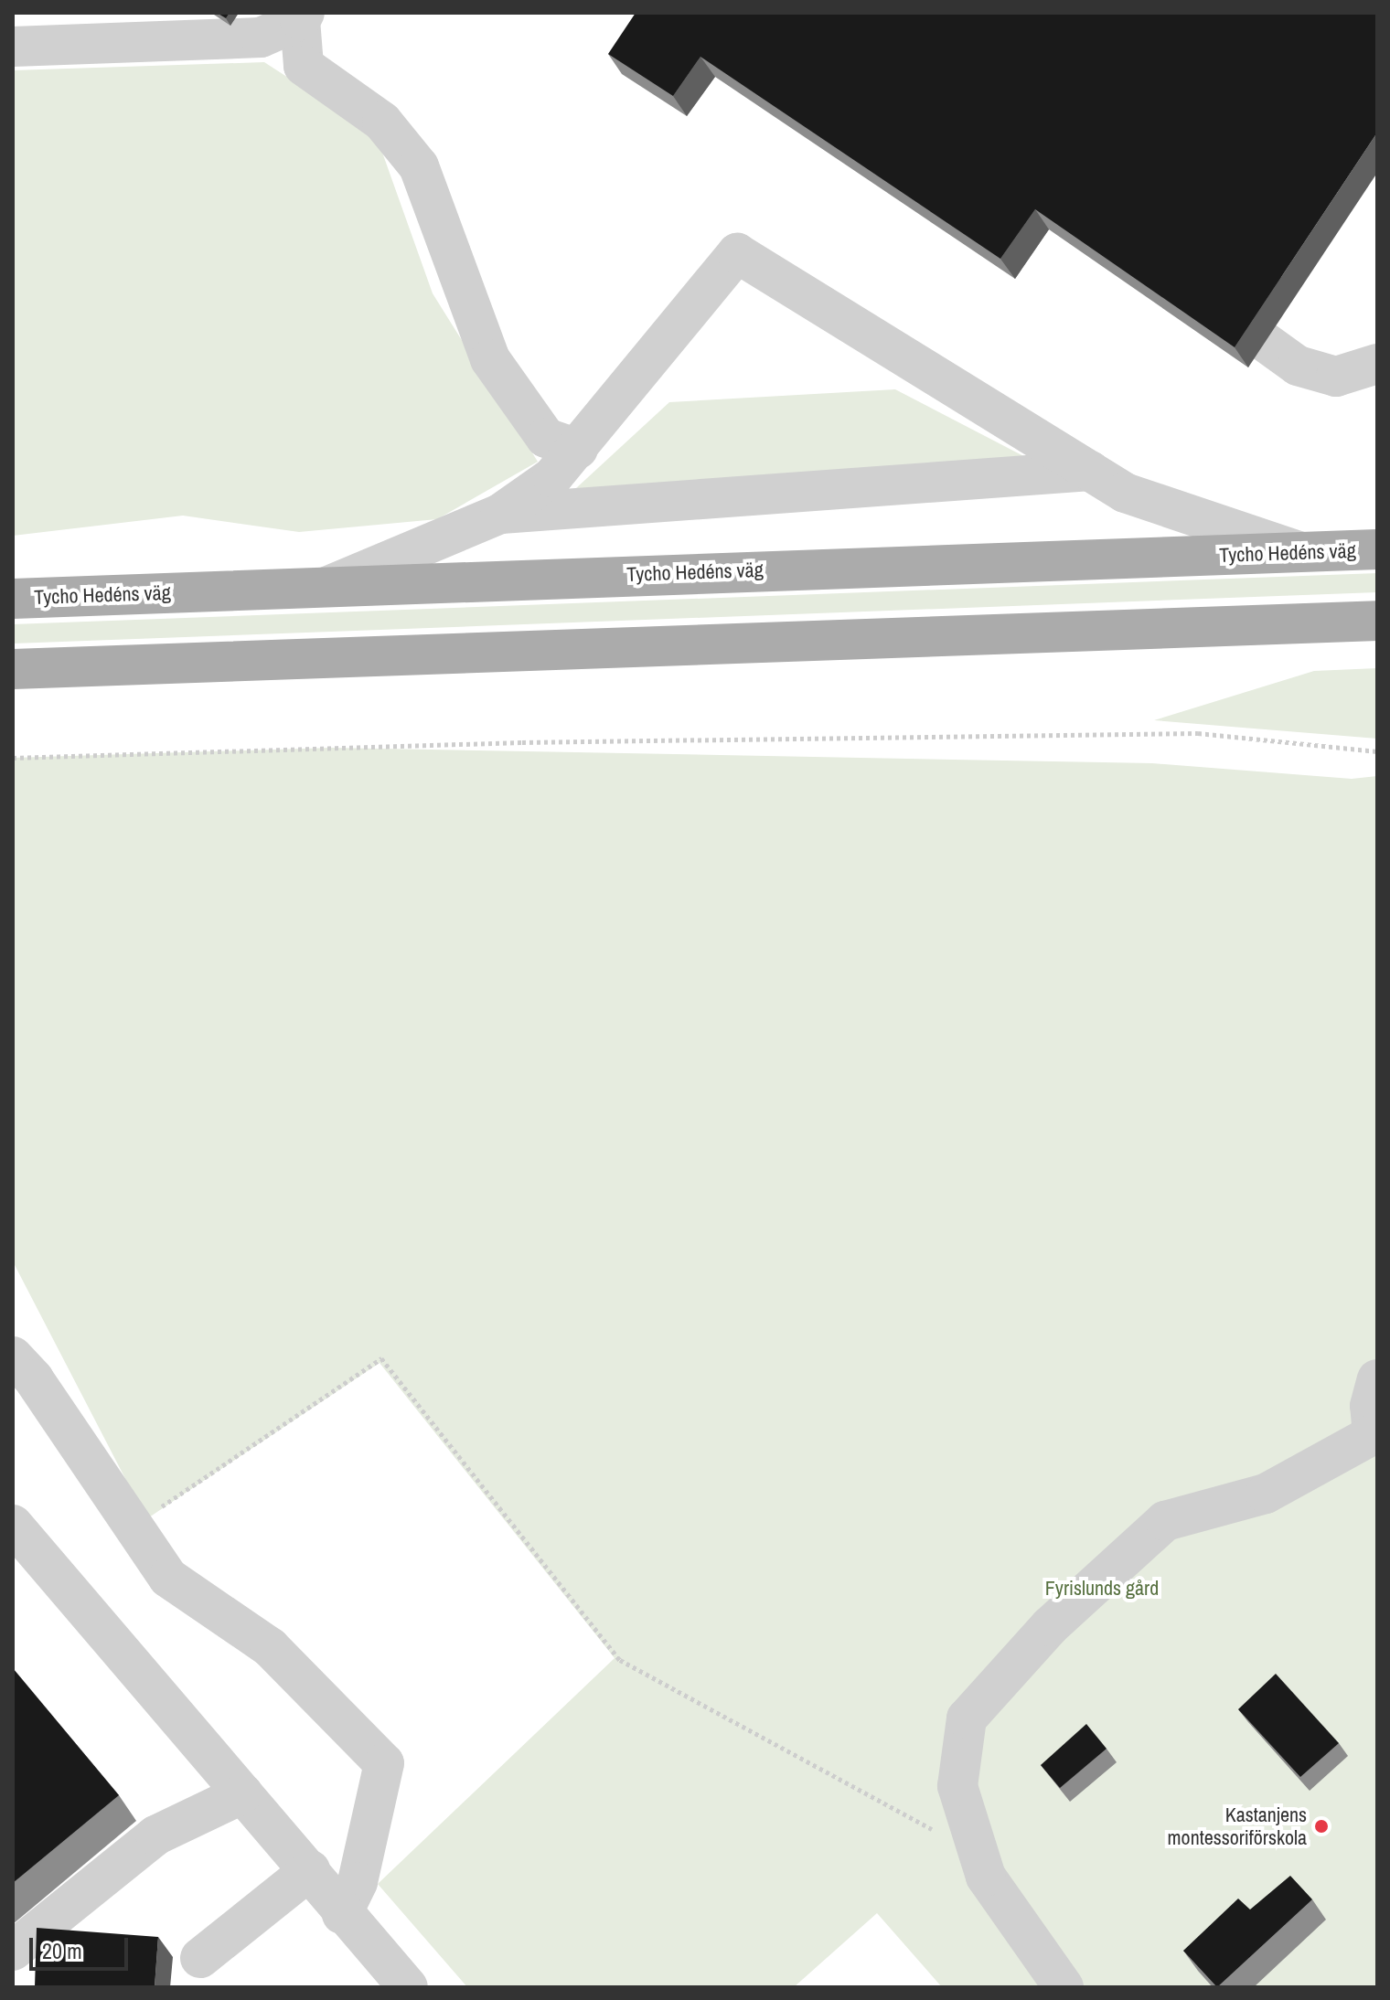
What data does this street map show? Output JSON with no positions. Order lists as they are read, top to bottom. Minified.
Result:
{"streets":{"main road":["Tycho Hedéns väg"]},"parks":["Fyrislunds gård"],"places":["Kastanjens montessoriförskola"],"scale_bar":"20 m"}
